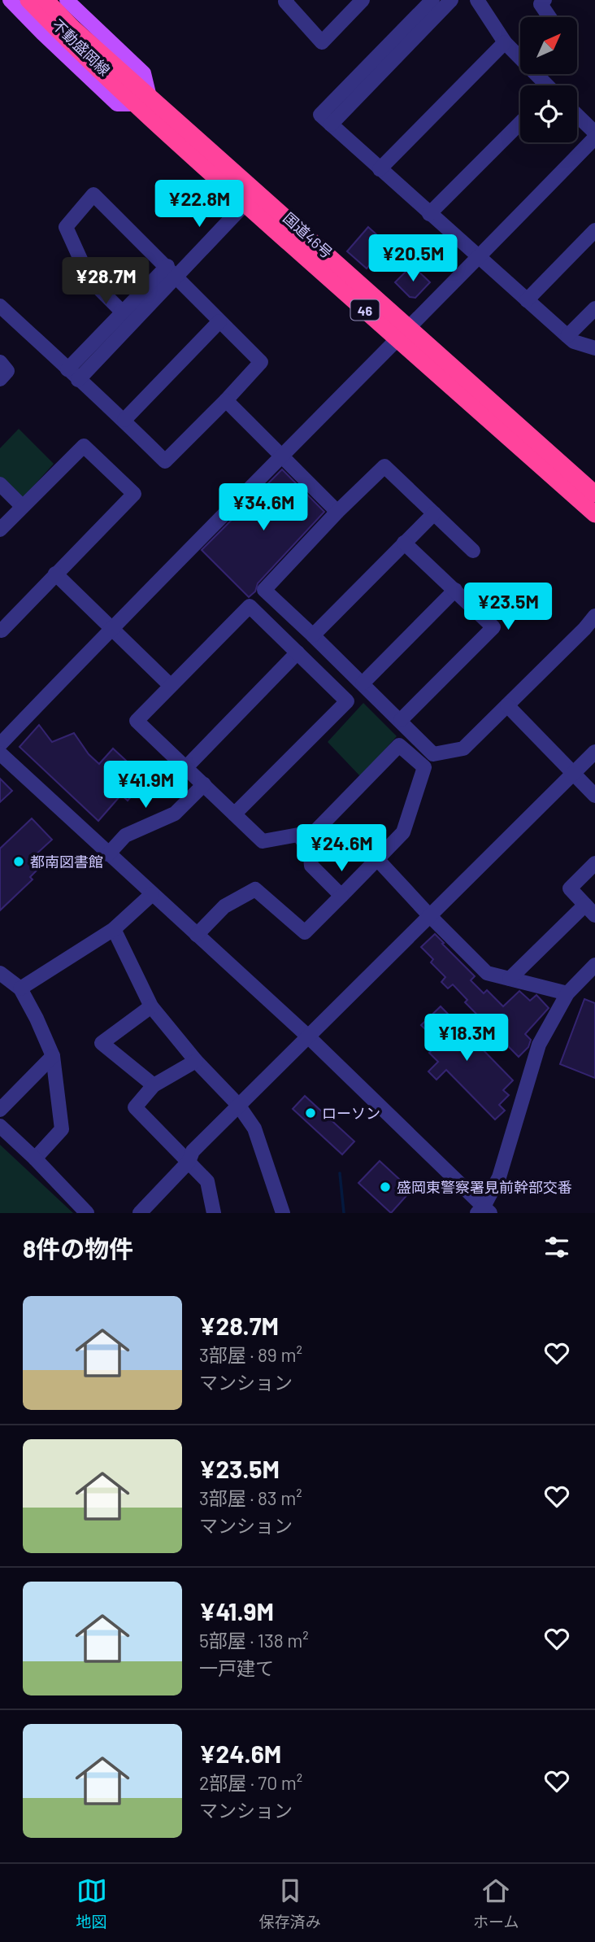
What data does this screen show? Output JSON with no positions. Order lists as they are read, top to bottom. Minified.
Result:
{"streets":{"highway":["国道46号","46"],"main road":["不動盛岡線"]},"crossings":[["不動盛岡線","国道46号"]],"places":["都南図書館","ローソン","盛岡東警察署見前幹部交番"],"north":"top right","page":{"price":["¥22.8M","¥20.5M","¥28.7M","¥34.6M","¥23.5M","¥41.9M","¥24.6M","¥18.3M"],"heading":"8件の物件","list":[{"name":"¥28.7M","note":"3部屋 · 89 m² · マンション"},{"name":"¥23.5M","note":"3部屋 · 83 m² · マンション"},{"name":"¥41.9M","note":"5部屋 · 138 m² · 一戸建て"},{"name":"¥24.6M","note":"2部屋 · 70 m² · マンション"}],"tabs":["地図","保存済み","ホーム"]}}
